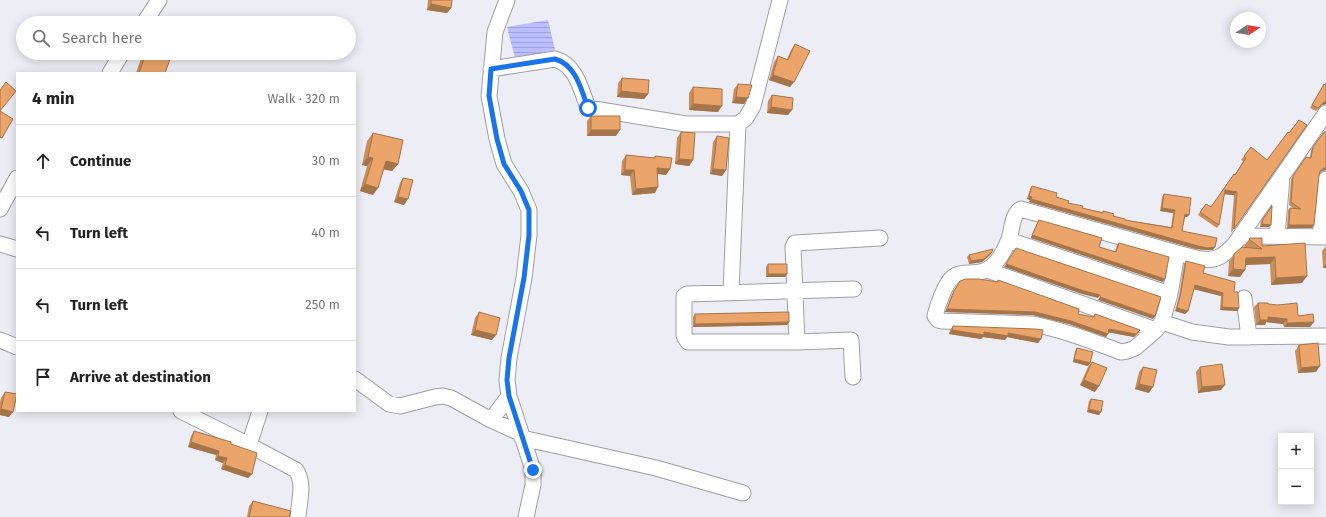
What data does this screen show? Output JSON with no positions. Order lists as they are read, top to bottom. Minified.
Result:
{"north":"right","page":{"search":"Search here","heading":["4 min","Walk · 320 m"],"list":[["Continue","30 m"],["Turn left","40 m"],["Turn left","250 m"],"Arrive at destination"],"map_buttons":["+","−"]}}
